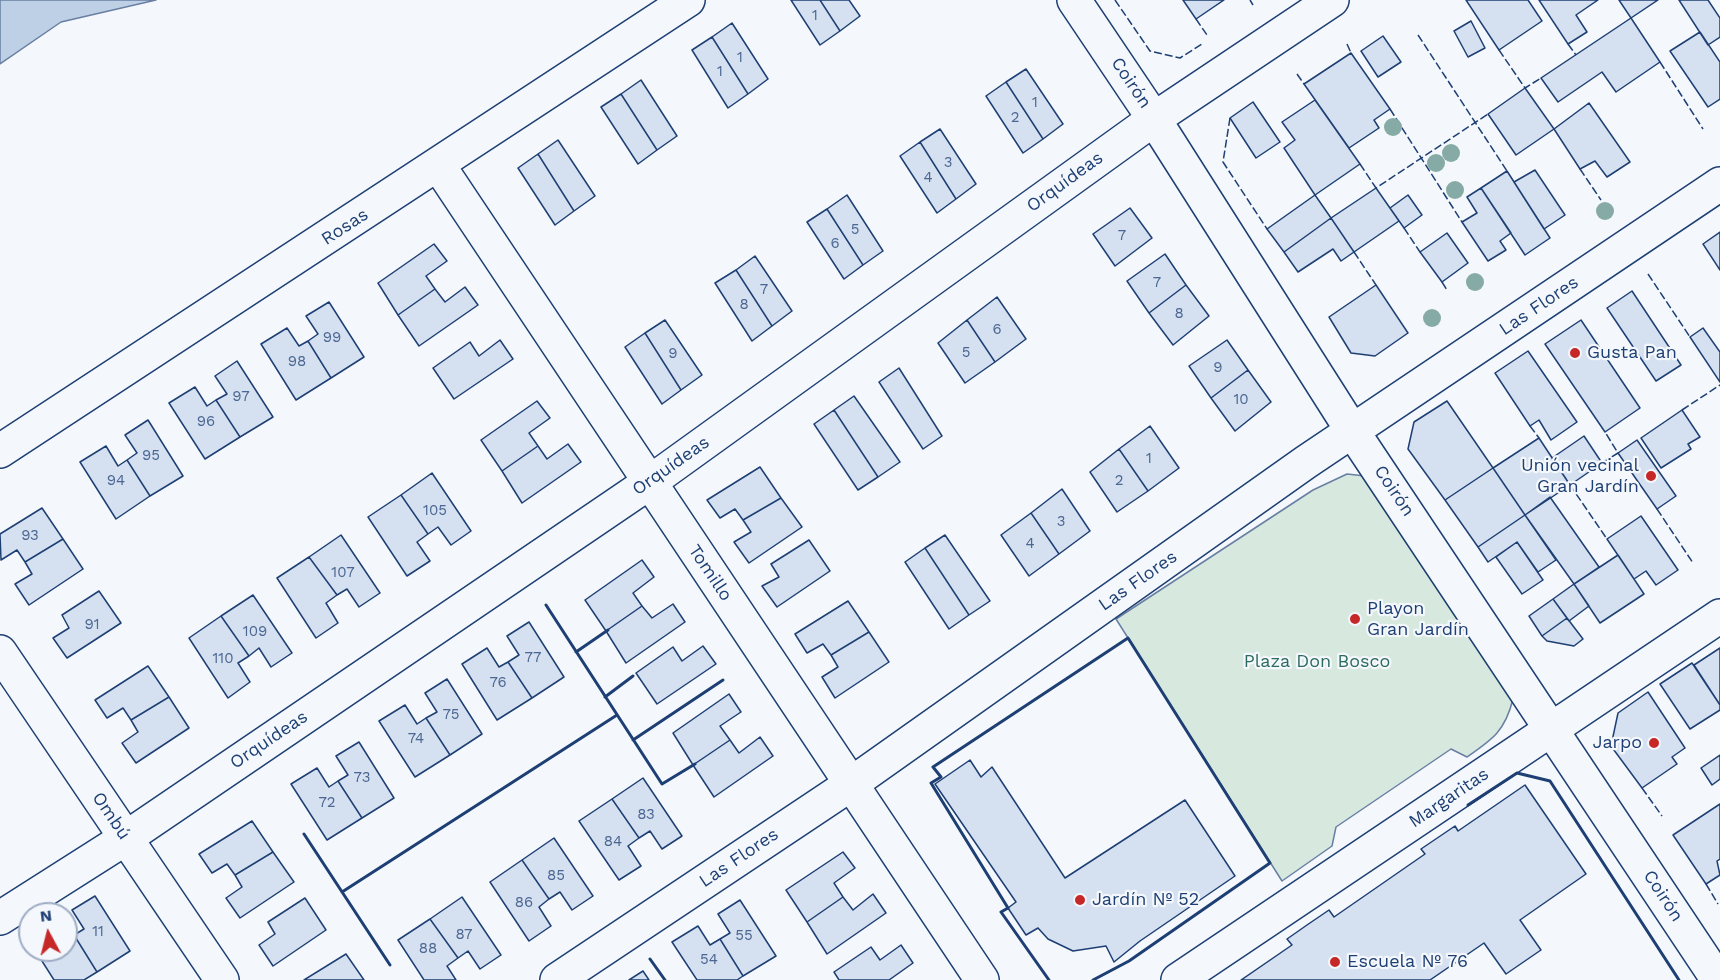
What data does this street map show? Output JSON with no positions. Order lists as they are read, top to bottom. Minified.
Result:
{"streets":{"street":["Coirón","Orquídeas","Rosas","Las Flores","Tomillo","Margaritas","Ombú"]},"crossings":[["Coirón","Orquídeas"],["Coirón","Las Flores"],["Coirón","Margaritas"],["Orquídeas","Tomillo"],["Orquídeas","Ombú"],["Rosas","Tomillo"],["Las Flores","Tomillo"]],"parks":["Plaza Don Bosco"],"places":["Gusta Pan","Unión vecinal Gran Jardín","Playon Gran Jardín","Jarpo","Jardín Nº 52","Escuela Nº 76"],"house_numbers":["1","1","1","1","2","3","4","5","7","6","7","7","8","8","6","99","5","9","98","9","97","10","96","95","1","94","2","105","3","93","4","107","91","109","77","110","76","75","74","73","72","83","84","85","86","11","87","55","88","54"],"north":"top"}
